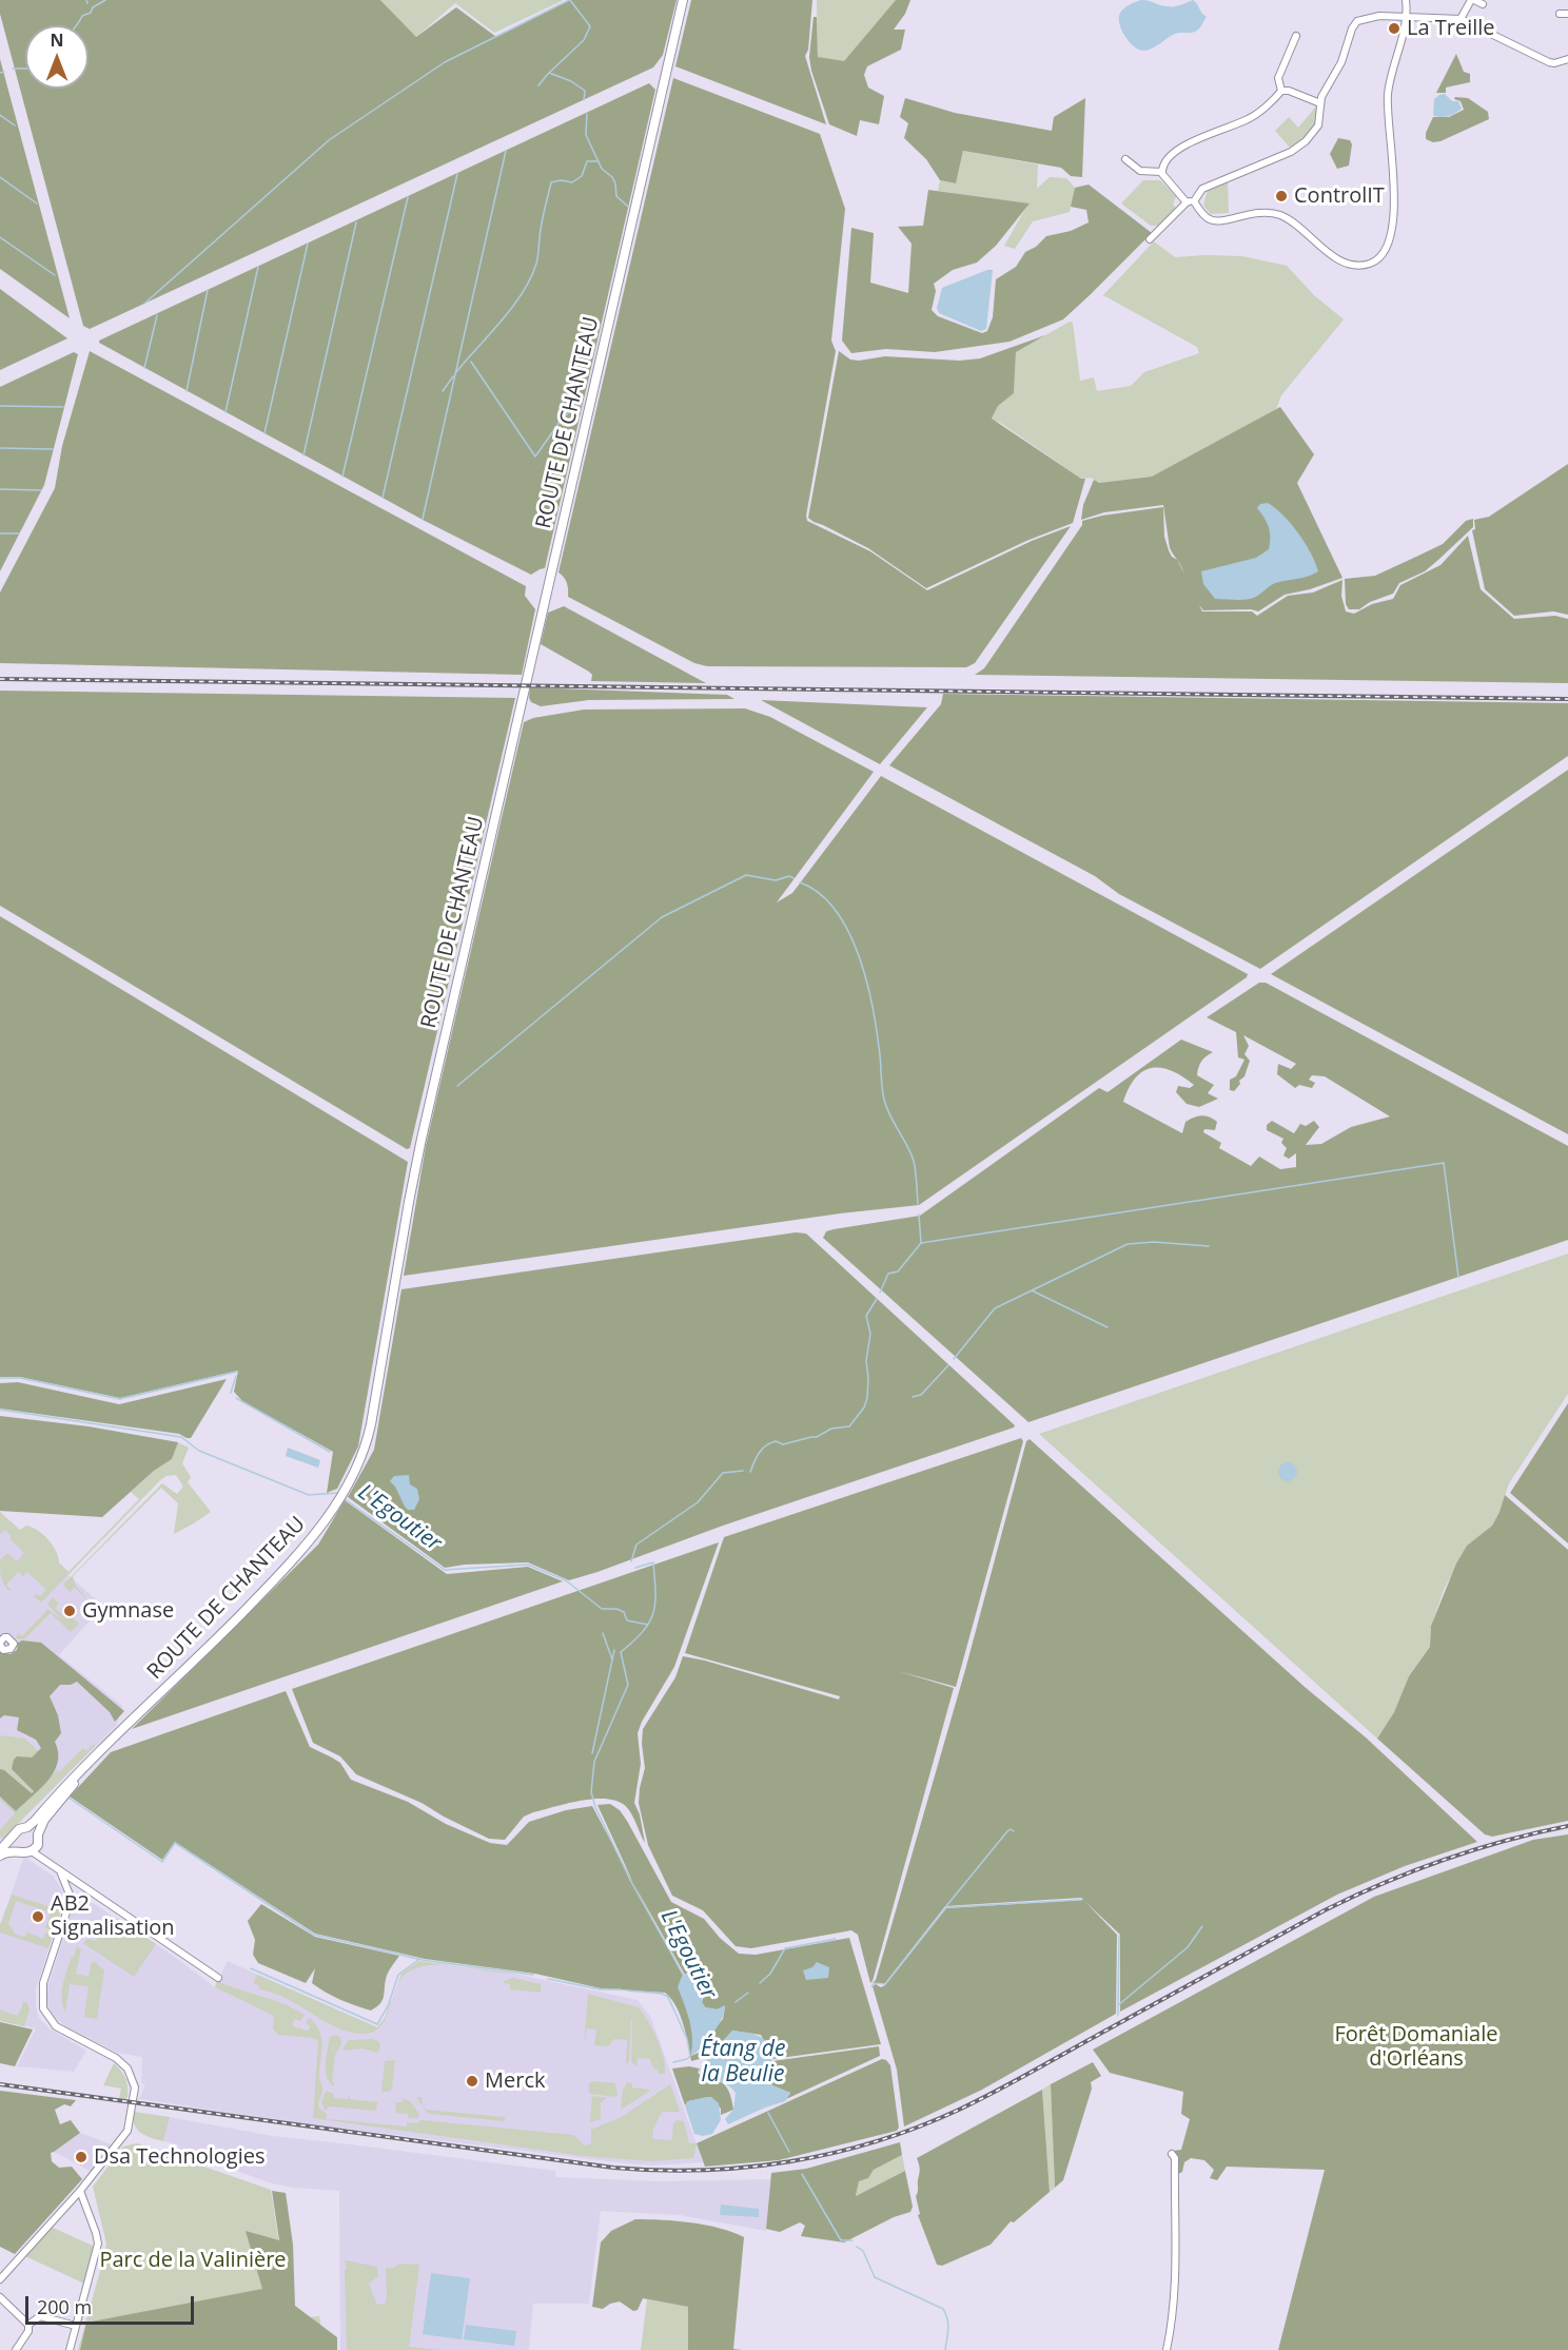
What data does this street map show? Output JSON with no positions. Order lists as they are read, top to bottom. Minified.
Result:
{"streets":{"main road":["ROUTE DE CHANTEAU"]},"water":["L'Egoutier","Étang de la Beulie"],"parks":["Forêt Domaniale d'Orléans","Parc de la Valinière"],"places":["La Treille","ControlIT","Gymnase","AB2 Signalisation","Merck","Dsa Technologies"],"scale_bar":"200 m","north":"top"}
